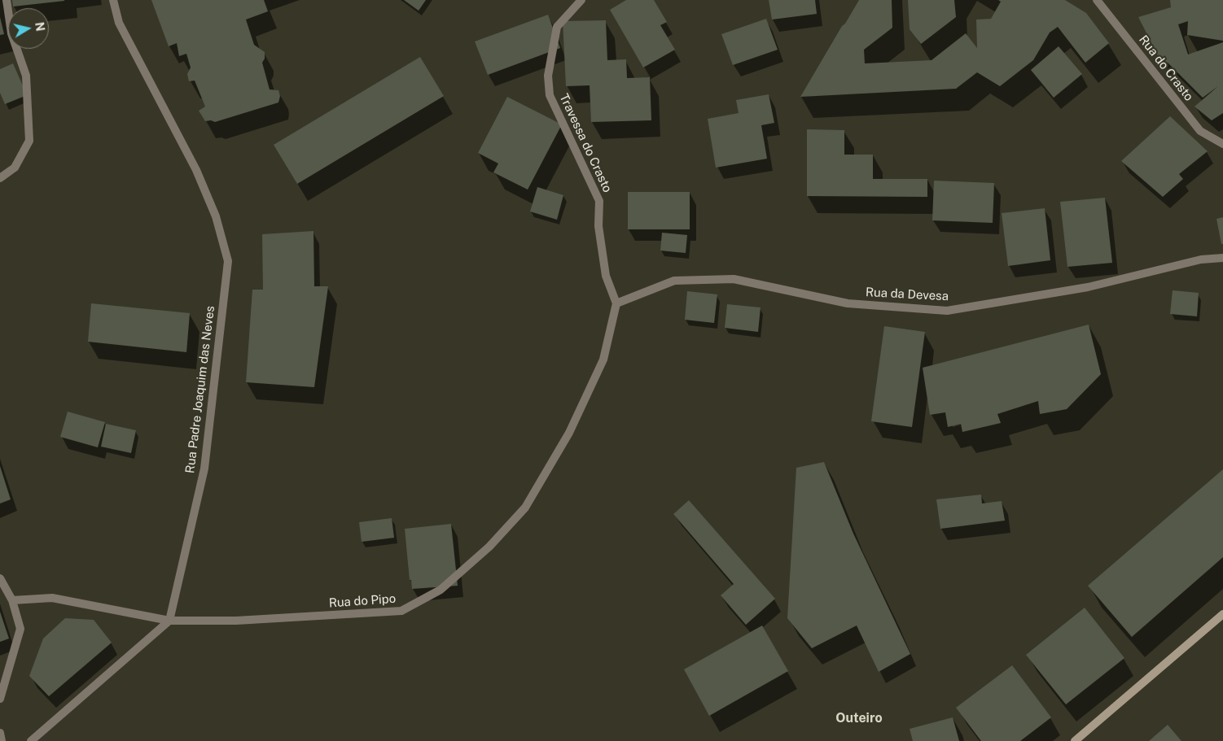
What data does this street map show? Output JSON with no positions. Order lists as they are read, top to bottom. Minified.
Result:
{"streets":{"street":["Rua do Crasto","Travessa do Crasto","Rua da Devesa","Rua Padre Joaquim das Neves","Rua do Pipo"]},"crossings":[["Travessa do Crasto","Rua da Devesa"],["Travessa do Crasto","Rua do Pipo"],["Rua da Devesa","Rua do Pipo"],["Rua Padre Joaquim das Neves","Rua do Pipo"]],"districts":["Outeiro"],"north":"right"}
